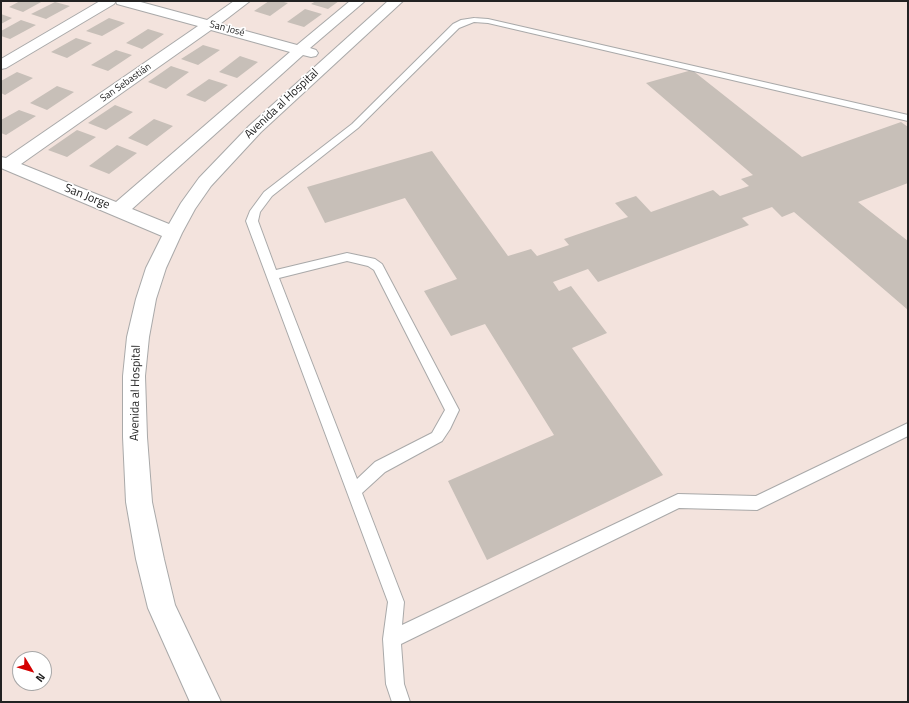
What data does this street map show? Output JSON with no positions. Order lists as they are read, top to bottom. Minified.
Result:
{"streets":{"street":["San José","San Sebastián","Avenida al Hospital","San Jorge"]},"crossings":[["San José","San Sebastián"],["San José","Avenida al Hospital"],["San Sebastián","San Jorge"],["Avenida al Hospital","San Jorge"]],"north":"bottom right"}
